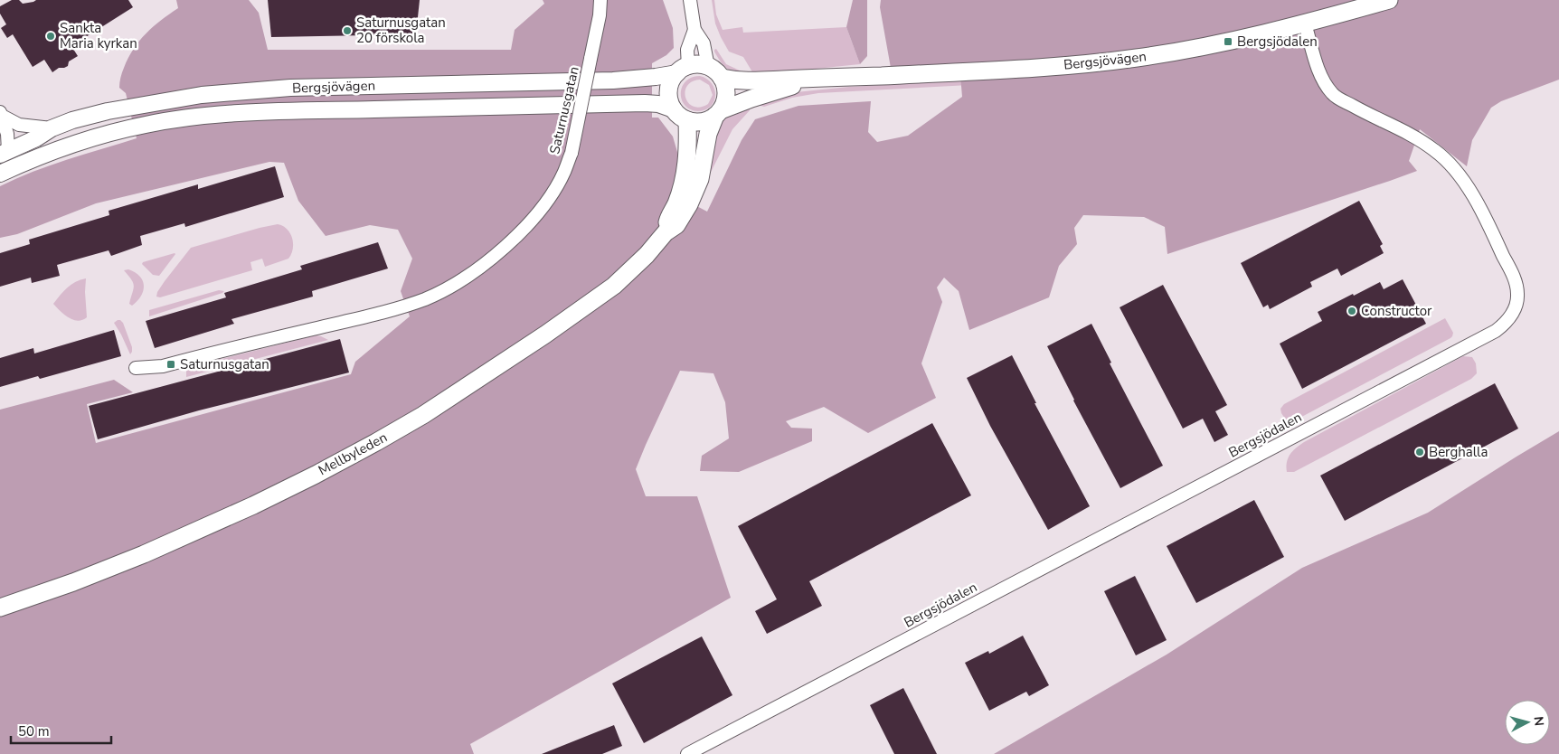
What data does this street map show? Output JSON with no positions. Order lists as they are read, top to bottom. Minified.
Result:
{"streets":{"main road":["Bergsjövägen","Mellbyleden"],"street":["Saturnusgatan","Bergsjödalen"]},"crossings":[["Bergsjövägen","Bergsjödalen"],["Bergsjövägen","Mellbyleden"]],"places":{"other":["Saturnusgatan 20 förskola","Sankta Maria kyrkan","Constructor","Berghalla"],"transit":["Bergsjödalen","Saturnusgatan"]},"scale_bar":"50 m","north":"right"}
